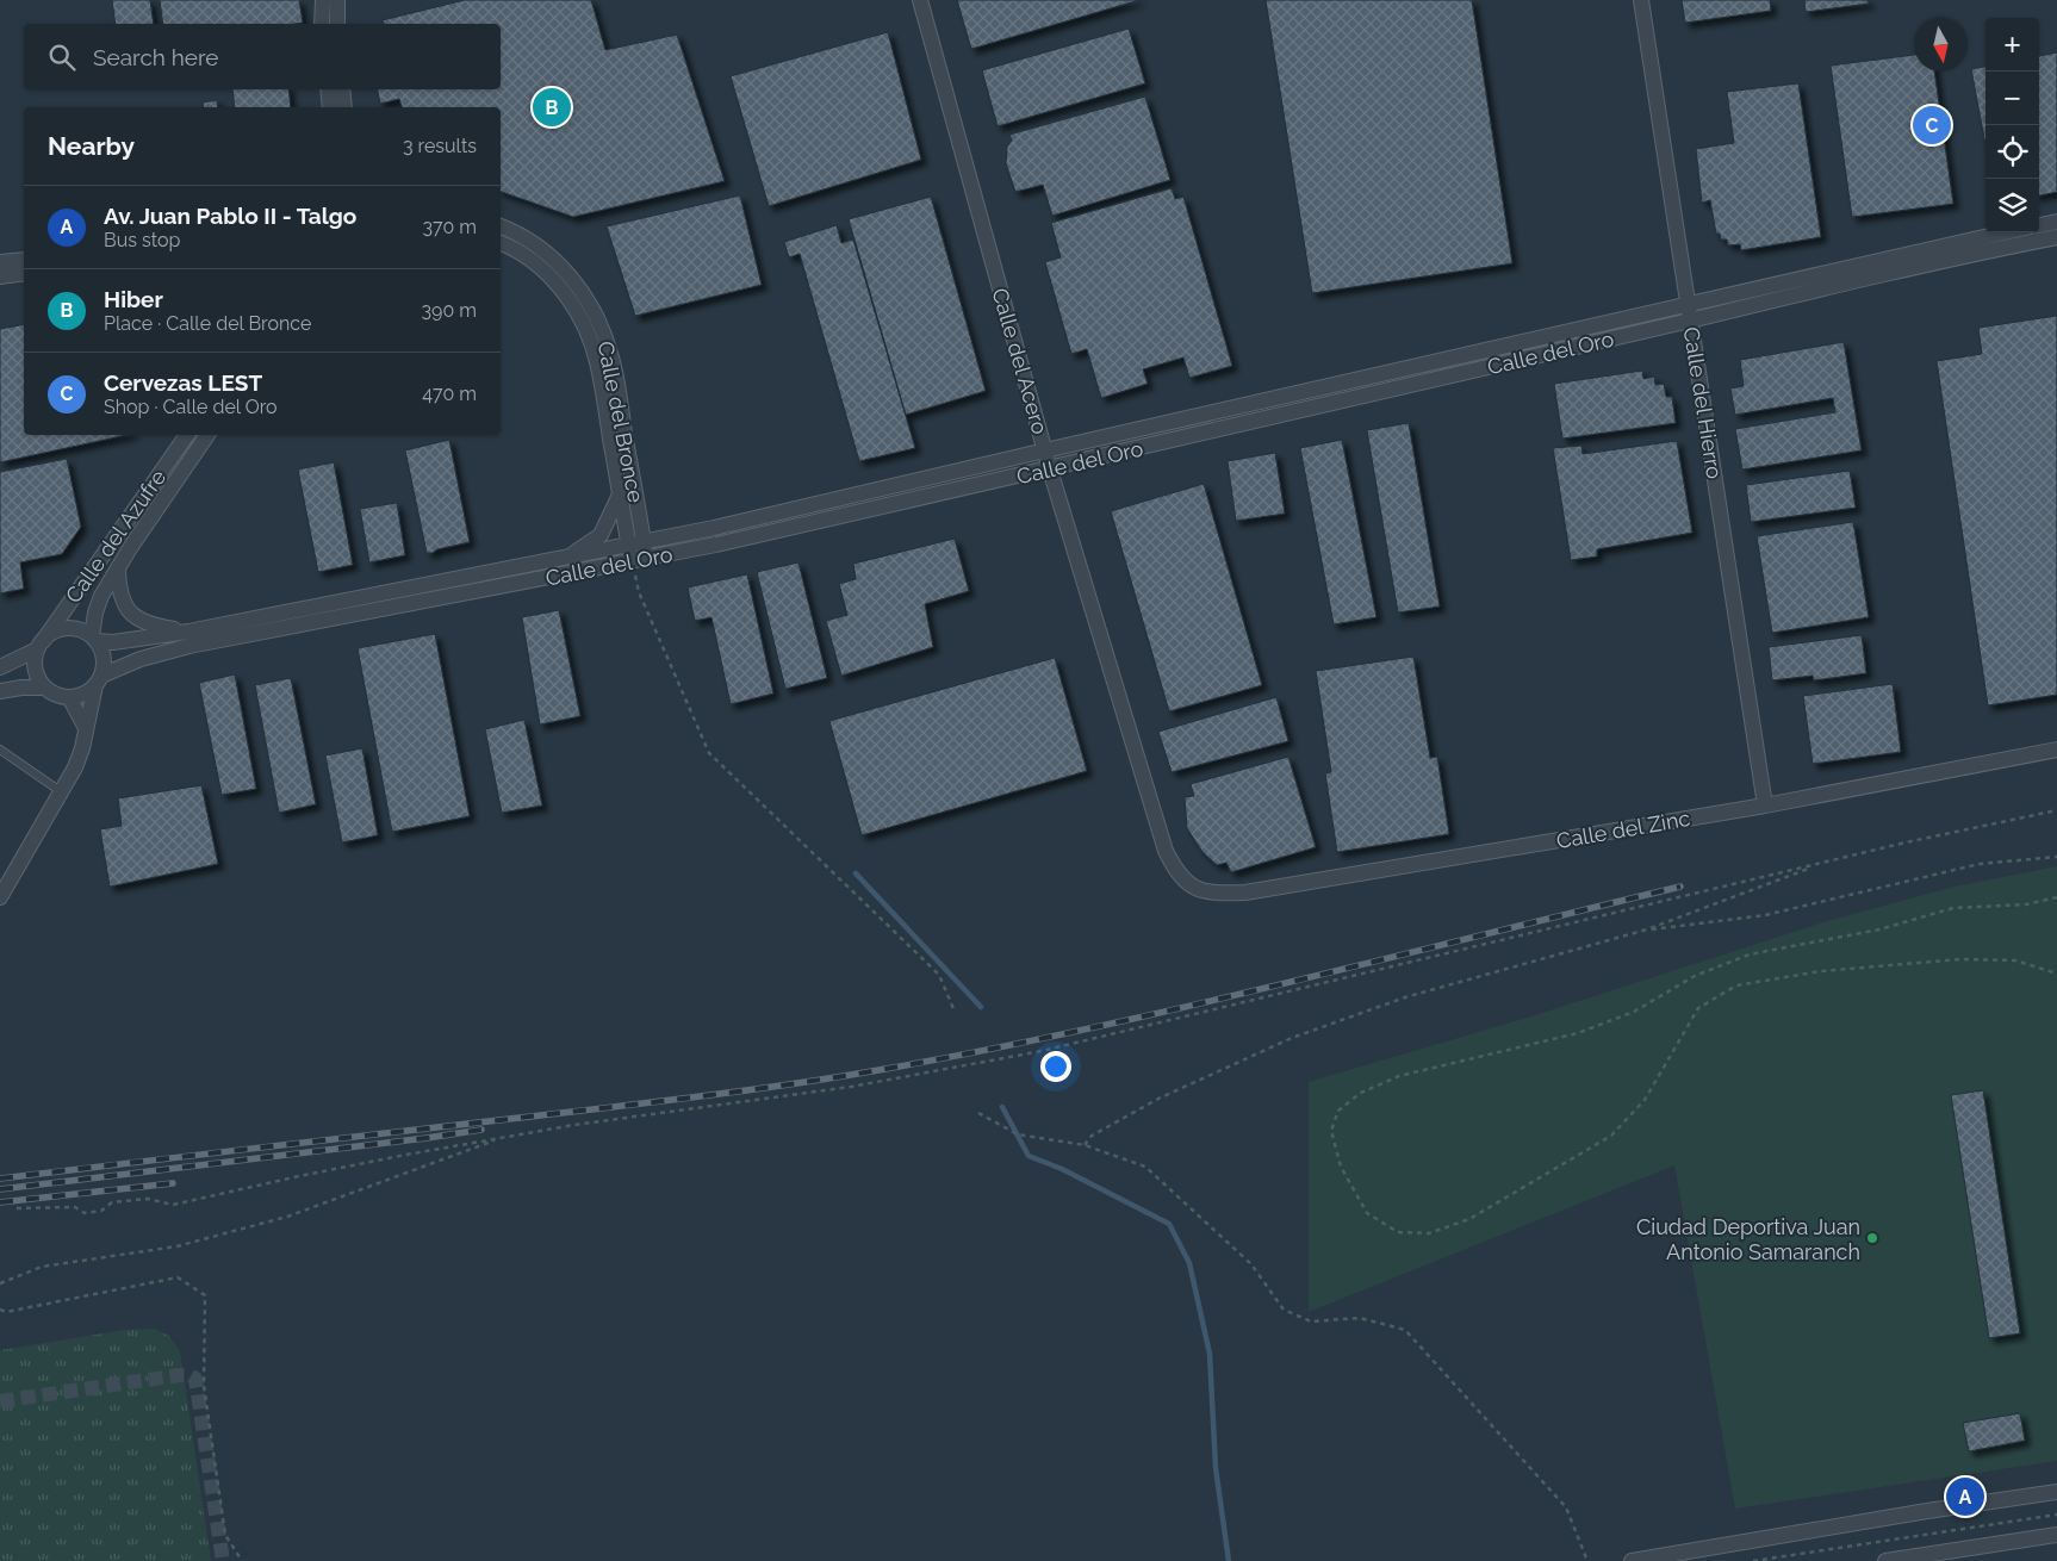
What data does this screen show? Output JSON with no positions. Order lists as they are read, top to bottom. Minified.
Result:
{"streets":{"street":["Calle del Oro","Calle del Acero","Calle del Hierro","Calle del Bronce","Calle del Azufre","Calle del Zinc"]},"crossings":[["Calle del Oro","Calle del Acero"],["Calle del Oro","Calle del Hierro"],["Calle del Oro","Calle del Bronce"],["Calle del Oro","Calle del Azufre"],["Calle del Acero","Calle del Zinc"],["Calle del Hierro","Calle del Zinc"]],"places":["Ciudad Deportiva Juan Antonio Samaranch"],"north":"bottom","page":{"map_buttons":["+","−"],"search":"Search here","pins":["B","C","A"],"heading":["Nearby","3 results"],"list":[{"mark":"A","name":"Av. Juan Pablo II - Talgo","note":"Bus stop","value":"370 m"},{"mark":"B","name":"Hiber","note":"Place · Calle del Bronce","value":"390 m"},{"mark":"C","name":"Cervezas LEST","note":"Shop · Calle del Oro","value":"470 m"}]}}
